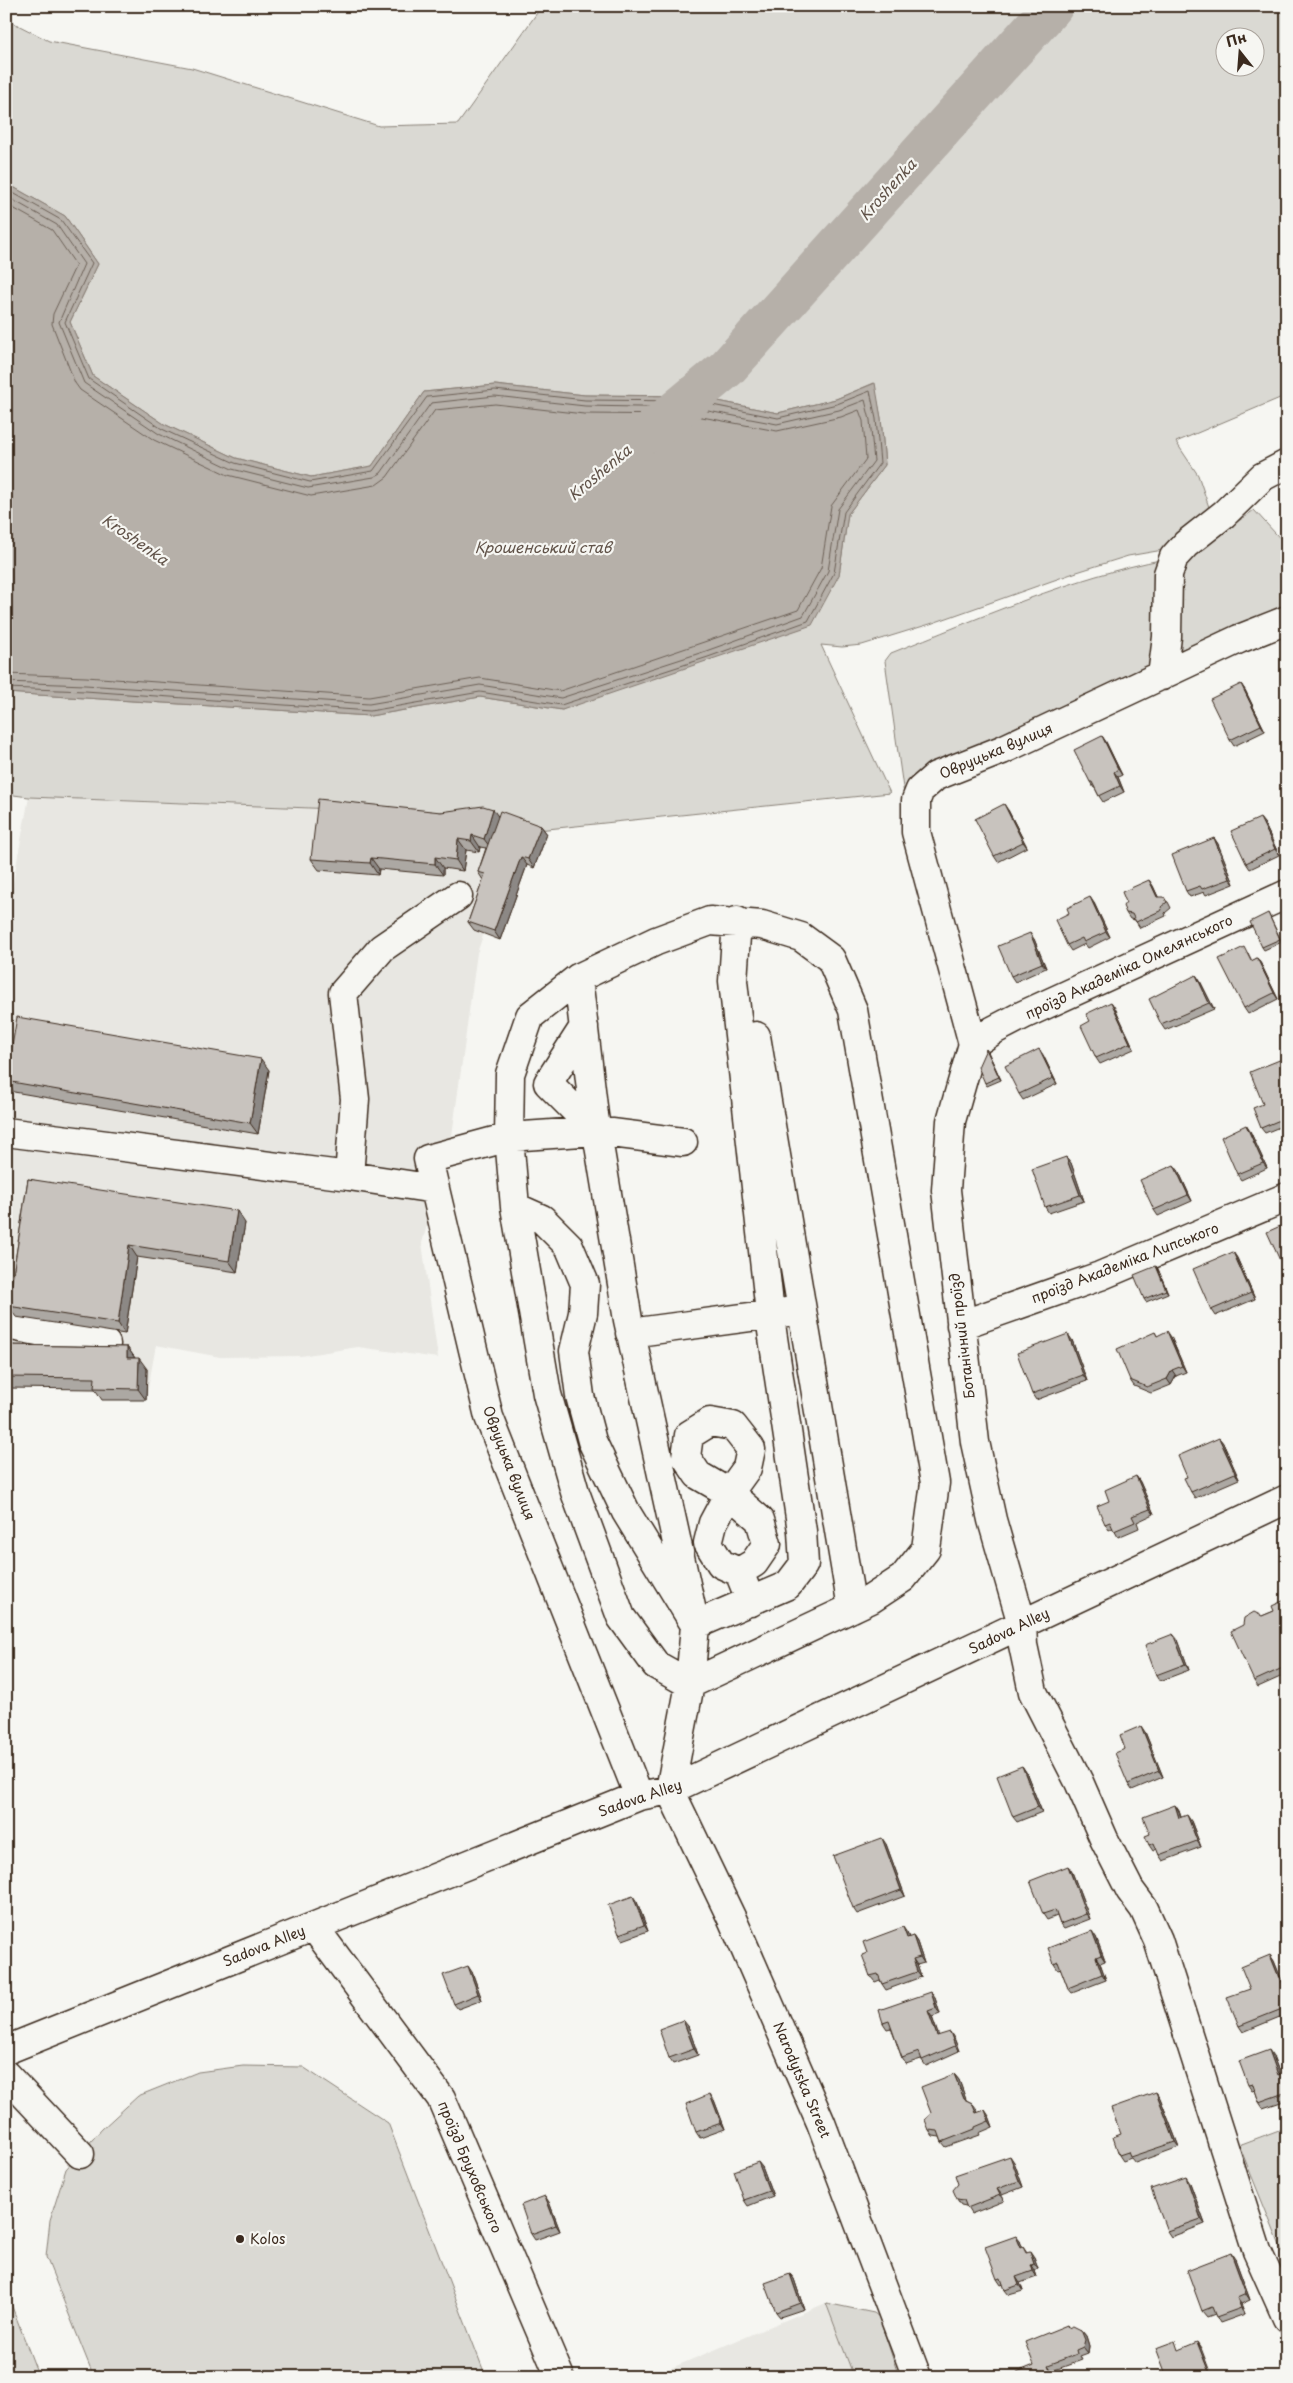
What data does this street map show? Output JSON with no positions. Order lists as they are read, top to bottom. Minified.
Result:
{"streets":{"street":["Овруцька вулиця","проїзд Академіка Омелянського","проїзд Академіка Липського","Ботанічний проїзд","Sadova Alley","Narodytska Street","проїзд Бруховського"]},"crossings":[["Овруцька вулиця","проїзд Академіка Омелянського"],["Овруцька вулиця","Ботанічний проїзд"],["Овруцька вулиця","Sadova Alley"],["проїзд Академіка Омелянського","Ботанічний проїзд"],["проїзд Академіка Липського","Ботанічний проїзд"],["Ботанічний проїзд","Sadova Alley"],["Sadova Alley","Narodytska Street"],["Sadova Alley","проїзд Бруховського"]],"water":["Kroshenka","Крошенський став"],"places":["Kolos"],"north":"top"}
